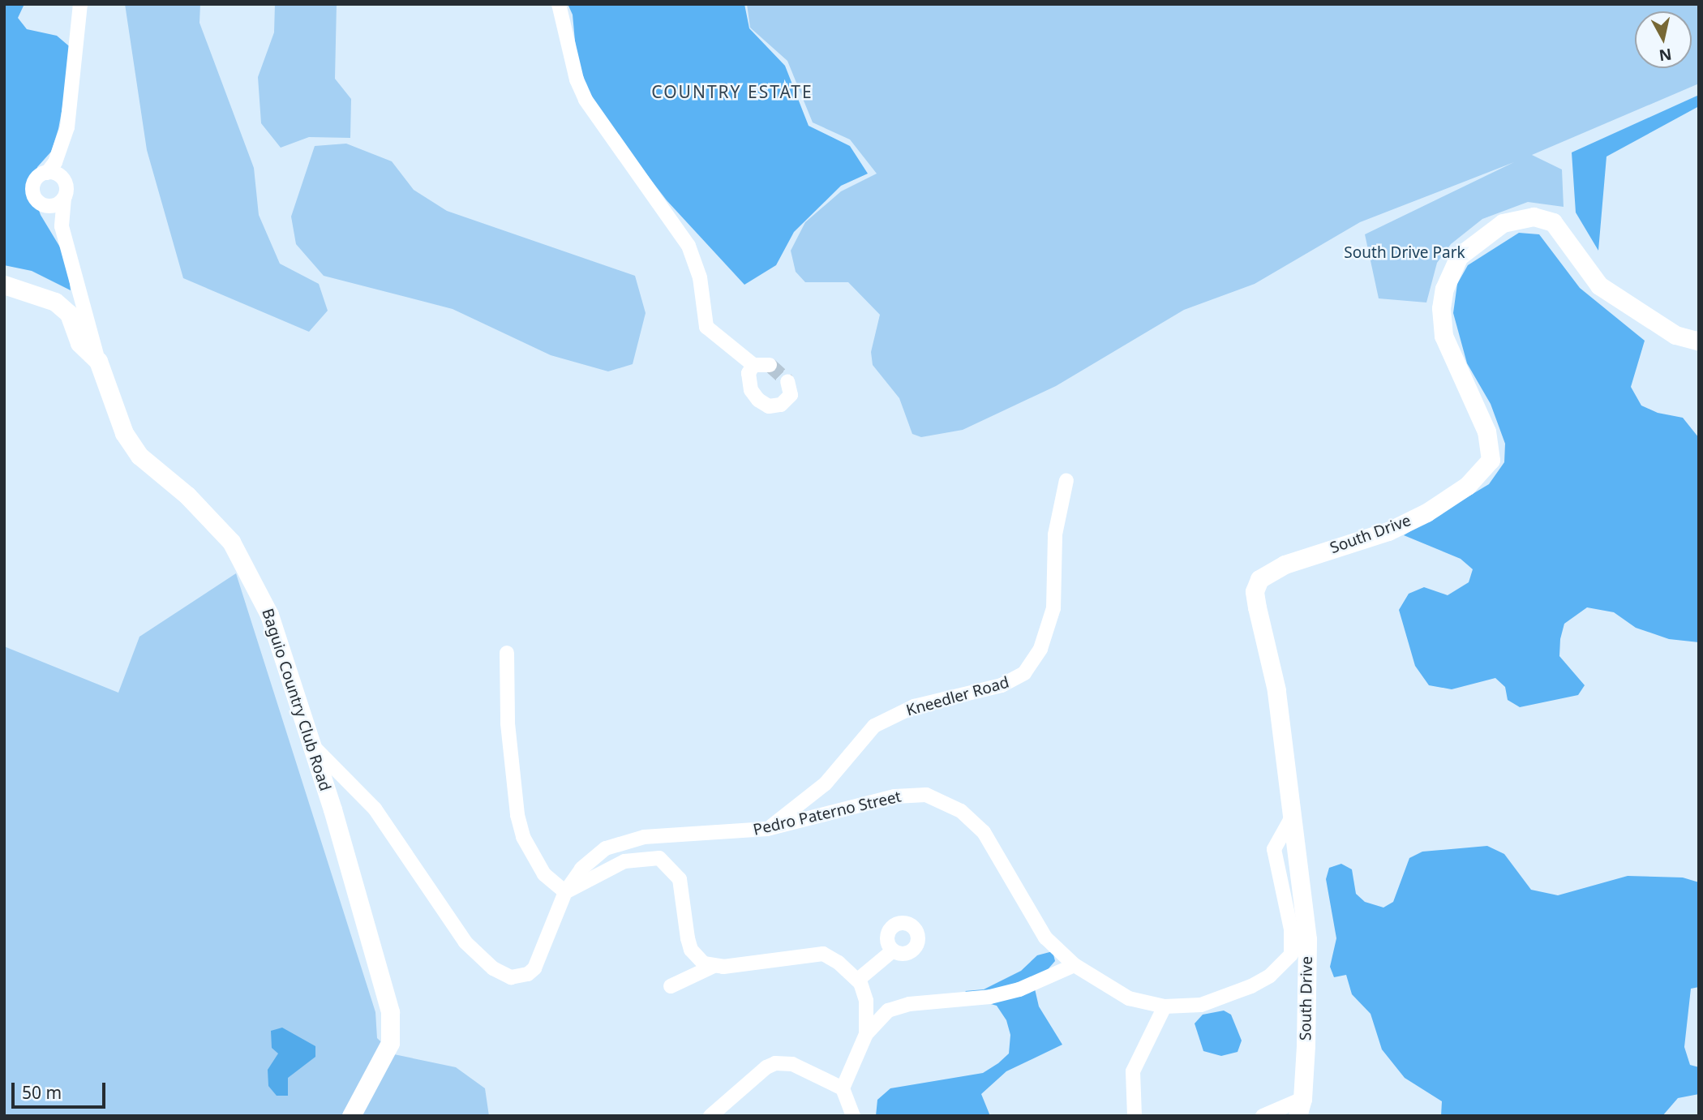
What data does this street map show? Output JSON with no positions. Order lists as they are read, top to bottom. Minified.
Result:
{"streets":{"main road":["South Drive","Baguio Country Club Road"],"street":["Kneedler Road","Pedro Paterno Street"]},"crossings":[["South Drive","Pedro Paterno Street"],["Kneedler Road","Pedro Paterno Street"],["Baguio Country Club Road","Pedro Paterno Street"]],"districts":["COUNTRY ESTATE"],"parks":["South Drive Park"],"scale_bar":"50 m","north":"bottom"}
